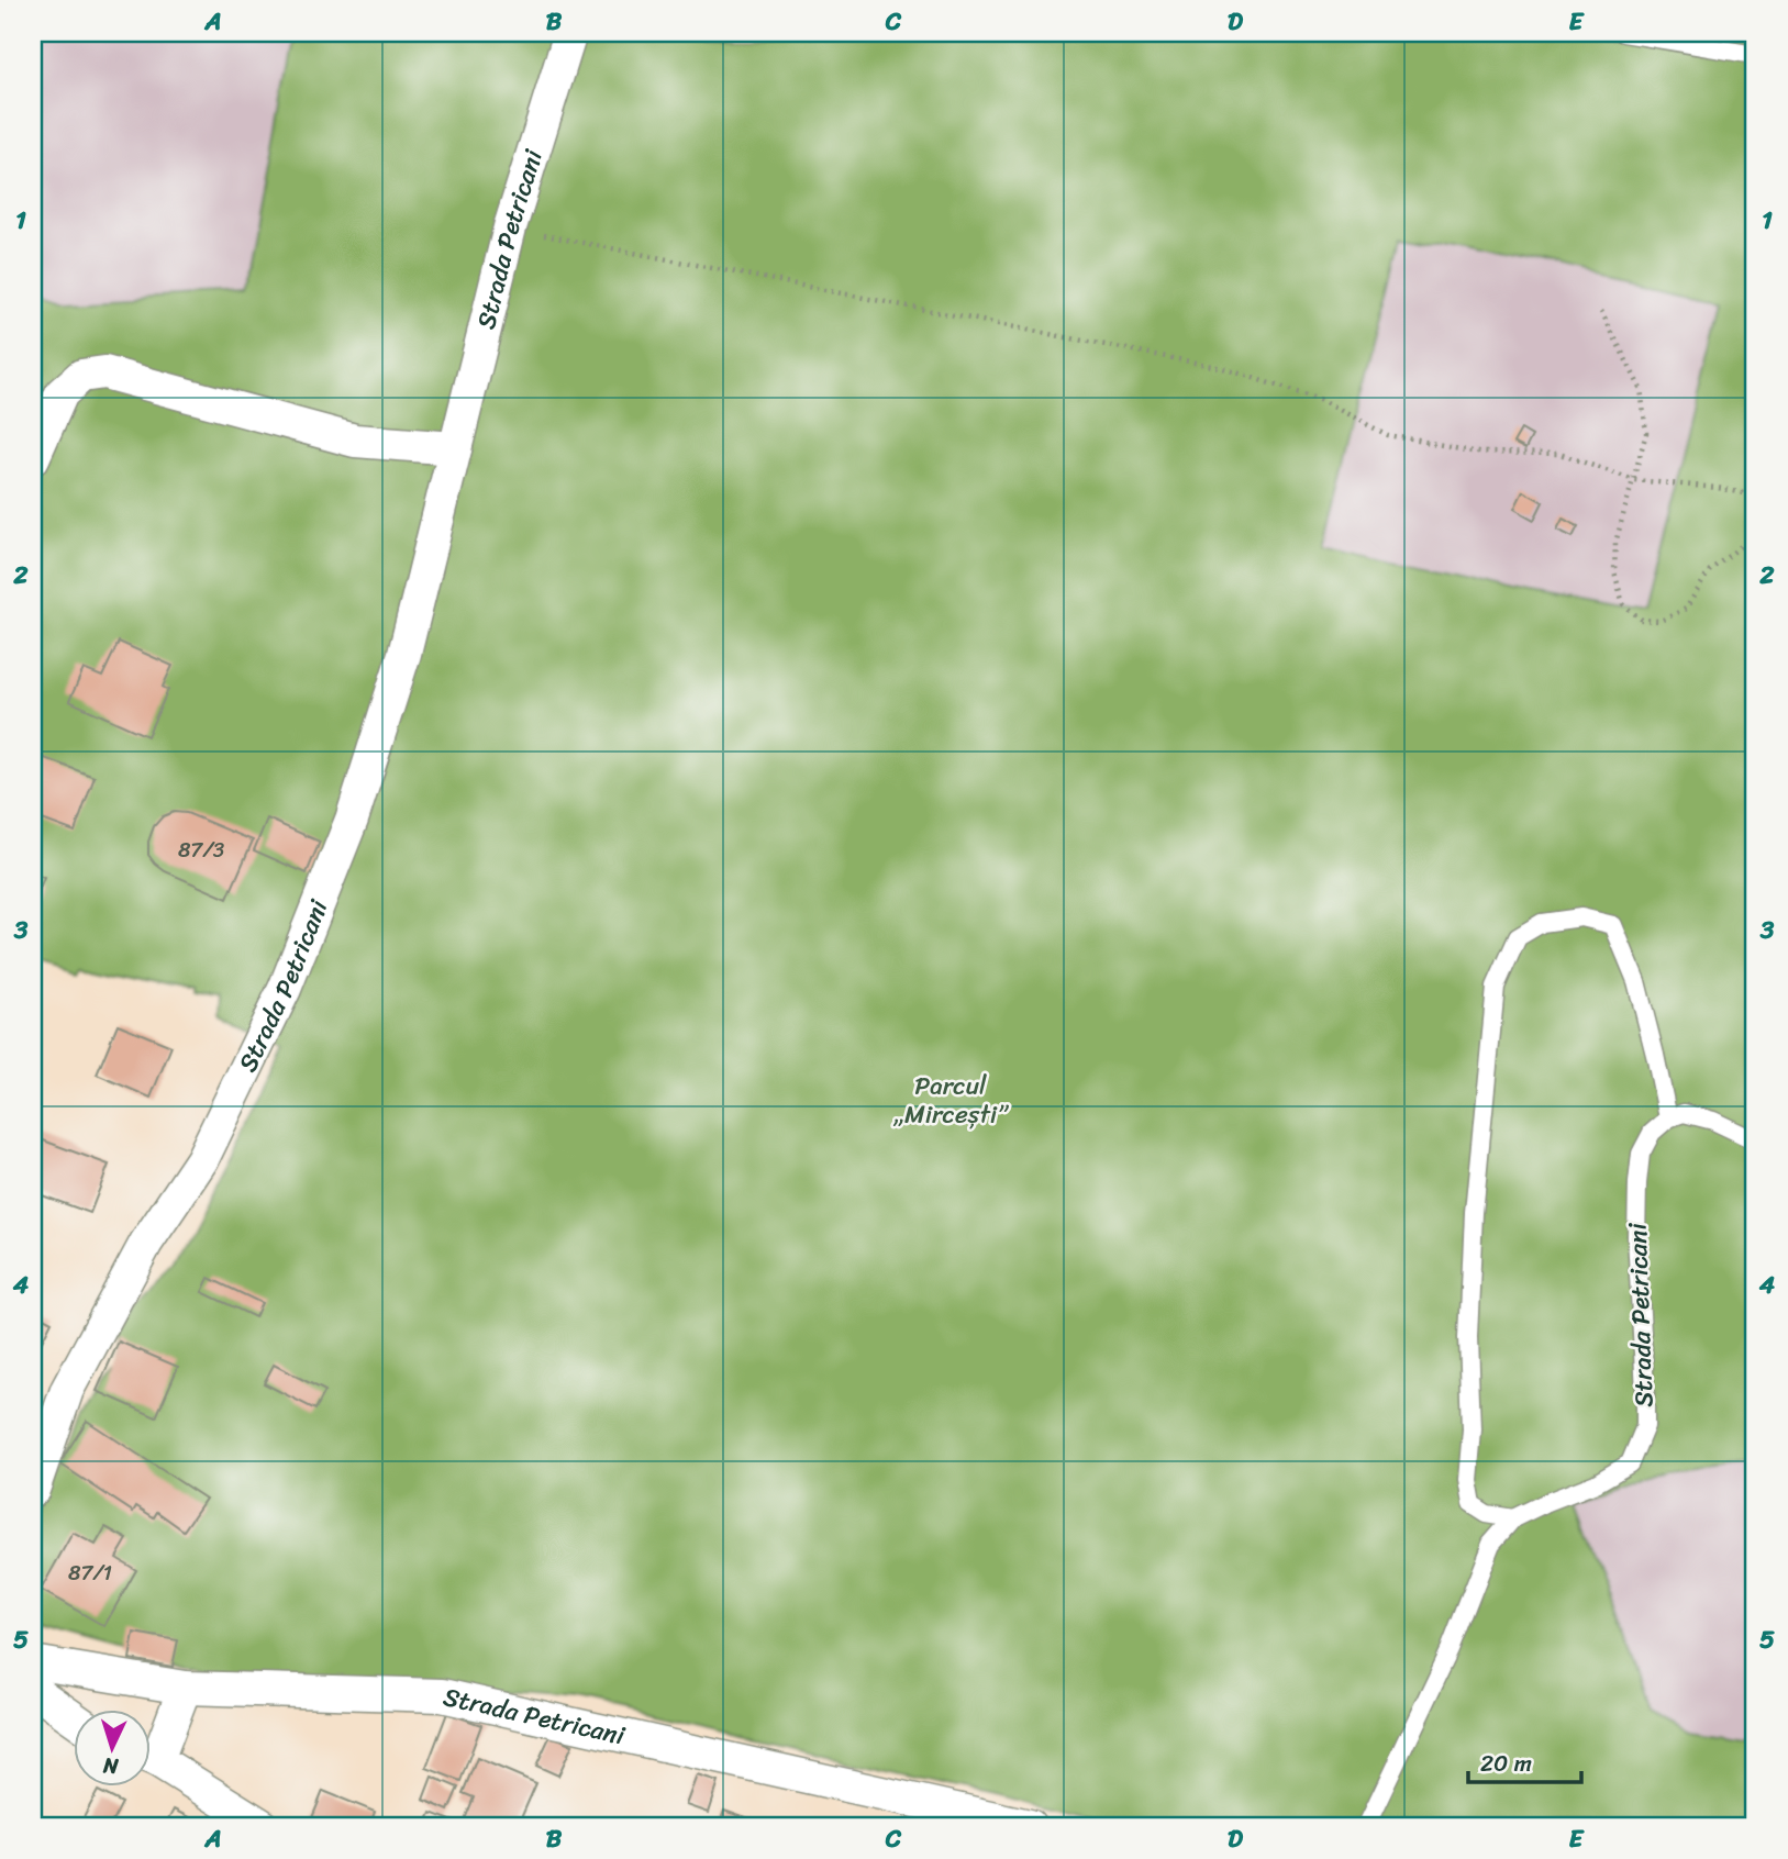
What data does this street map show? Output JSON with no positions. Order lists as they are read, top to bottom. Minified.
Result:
{"streets":{"street":["Strada Petricani"]},"parks":["Parcul „Mircești”"],"house_numbers":["87/3","87/1"],"scale_bar":"20 m","north":"bottom","grid":{"columns":["A","B","C","D","E"],"rows":["1","2","3","4","5"]}}
